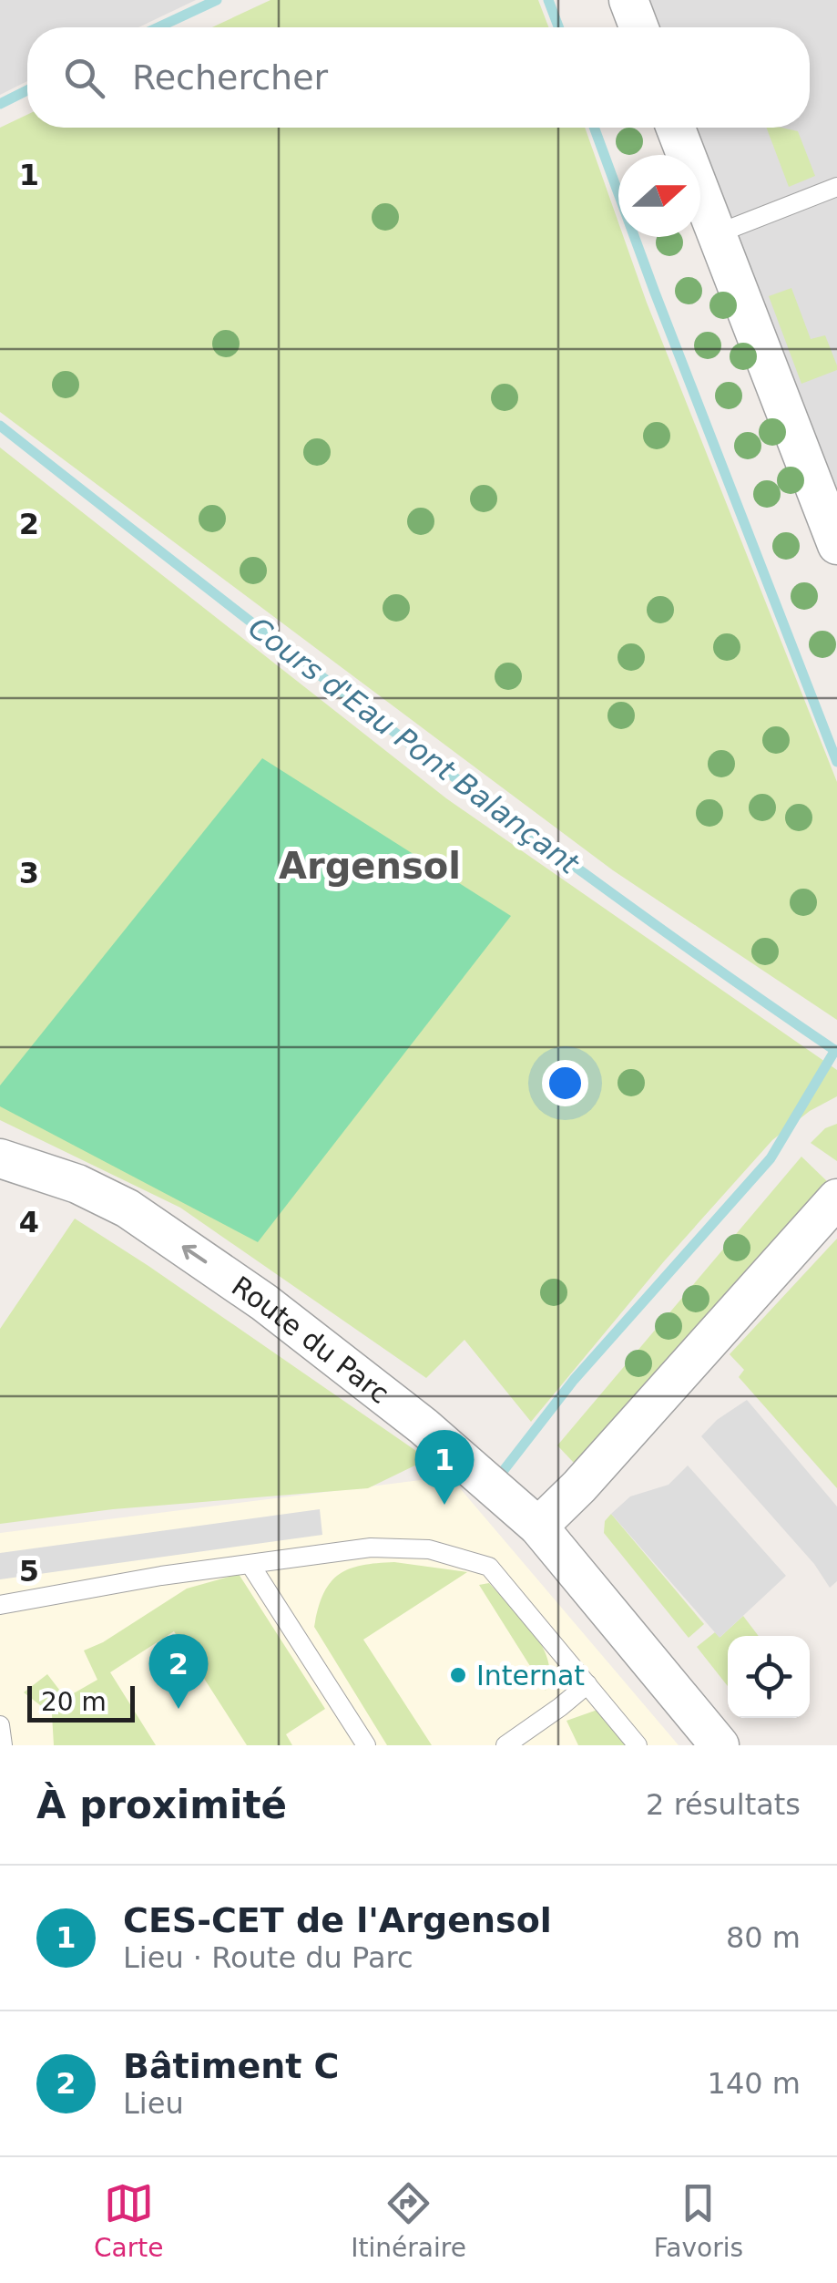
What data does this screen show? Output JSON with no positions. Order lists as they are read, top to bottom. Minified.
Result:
{"streets":{"street":["Route du Parc"]},"one_way":["Route du Parc"],"districts":["Argensol"],"water":["Cours d'Eau Pont Balançant"],"places":["Internat"],"scale_bar":"20 m","north":"right","page":{"search":"Rechercher","pins":["1","2"],"scale":"20 m","heading":["À proximité","2 résultats"],"list":[{"mark":"1","name":"CES-CET de l'Argensol","note":"Lieu · Route du Parc","value":"80 m"},{"mark":"2","name":"Bâtiment C","note":"Lieu","value":"140 m"}],"nav":["Carte","Itinéraire","Favoris"]},"grid":{"rows":["1","2","3","4","5"]}}
